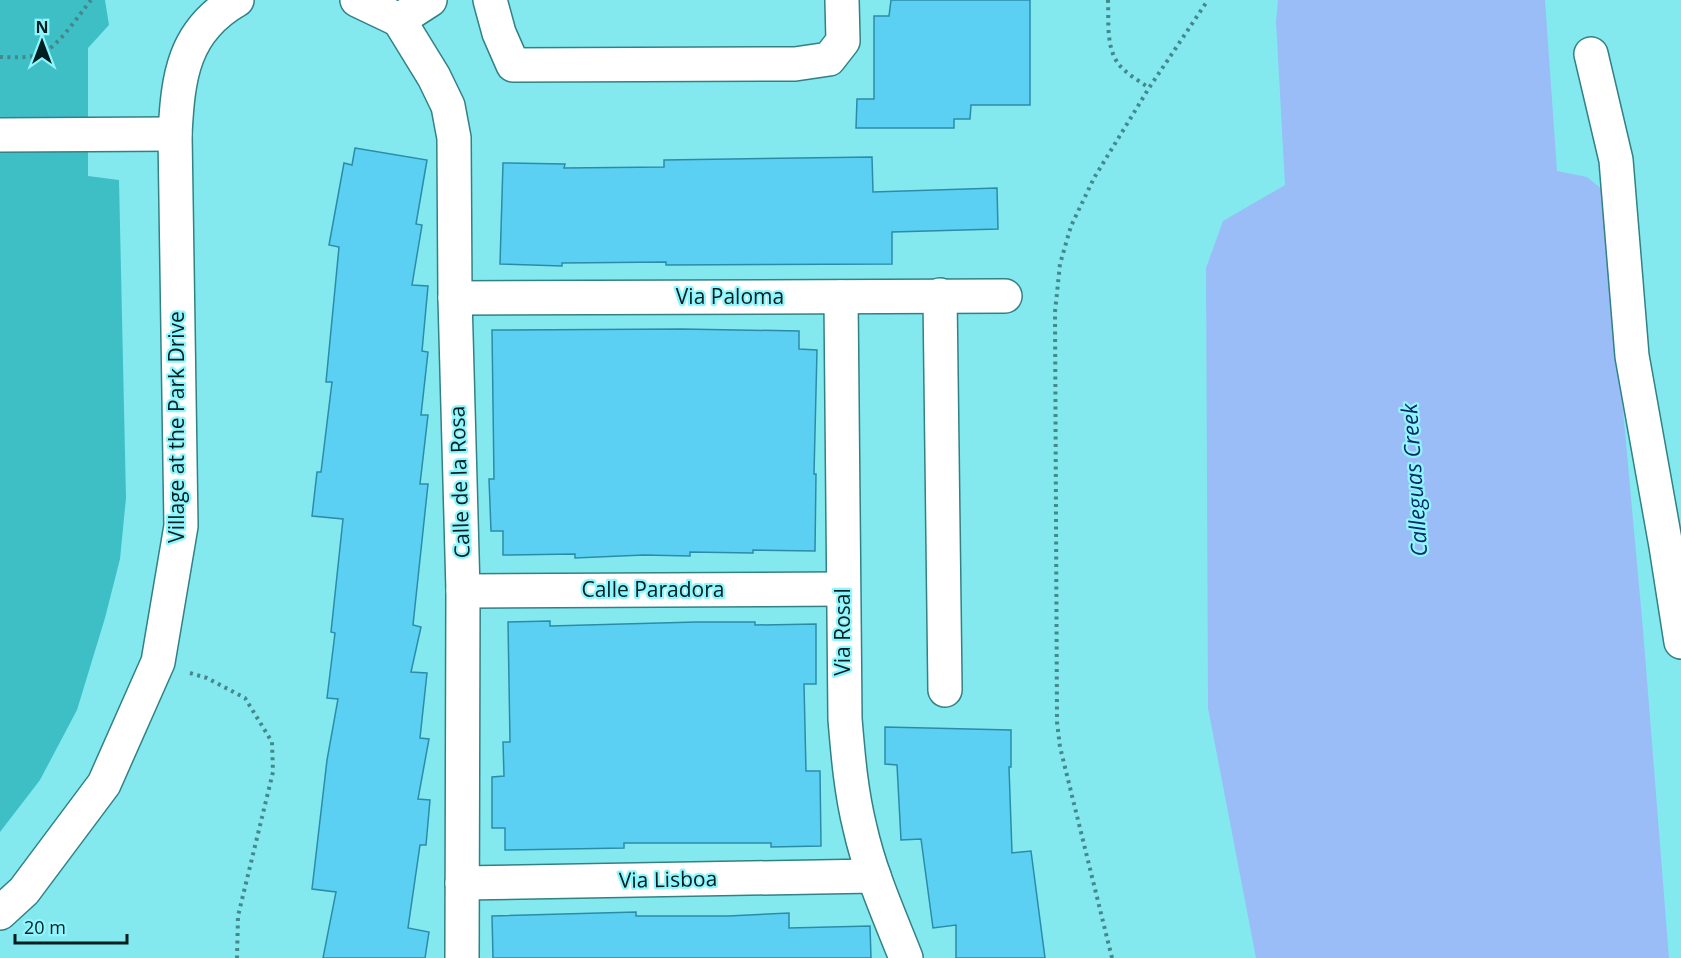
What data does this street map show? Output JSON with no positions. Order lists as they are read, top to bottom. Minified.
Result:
{"streets":{"street":["Via Paloma","Village at the Park Drive","Calle de la Rosa","Calle Paradora","Via Rosal","Via Lisboa"]},"crossings":[["Via Paloma","Calle de la Rosa"],["Via Paloma","Via Rosal"],["Calle de la Rosa","Calle Paradora"],["Calle de la Rosa","Via Lisboa"],["Calle Paradora","Via Rosal"],["Via Rosal","Via Lisboa"]],"water":["Calleguas Creek"],"scale_bar":"20 m","north":"top"}
